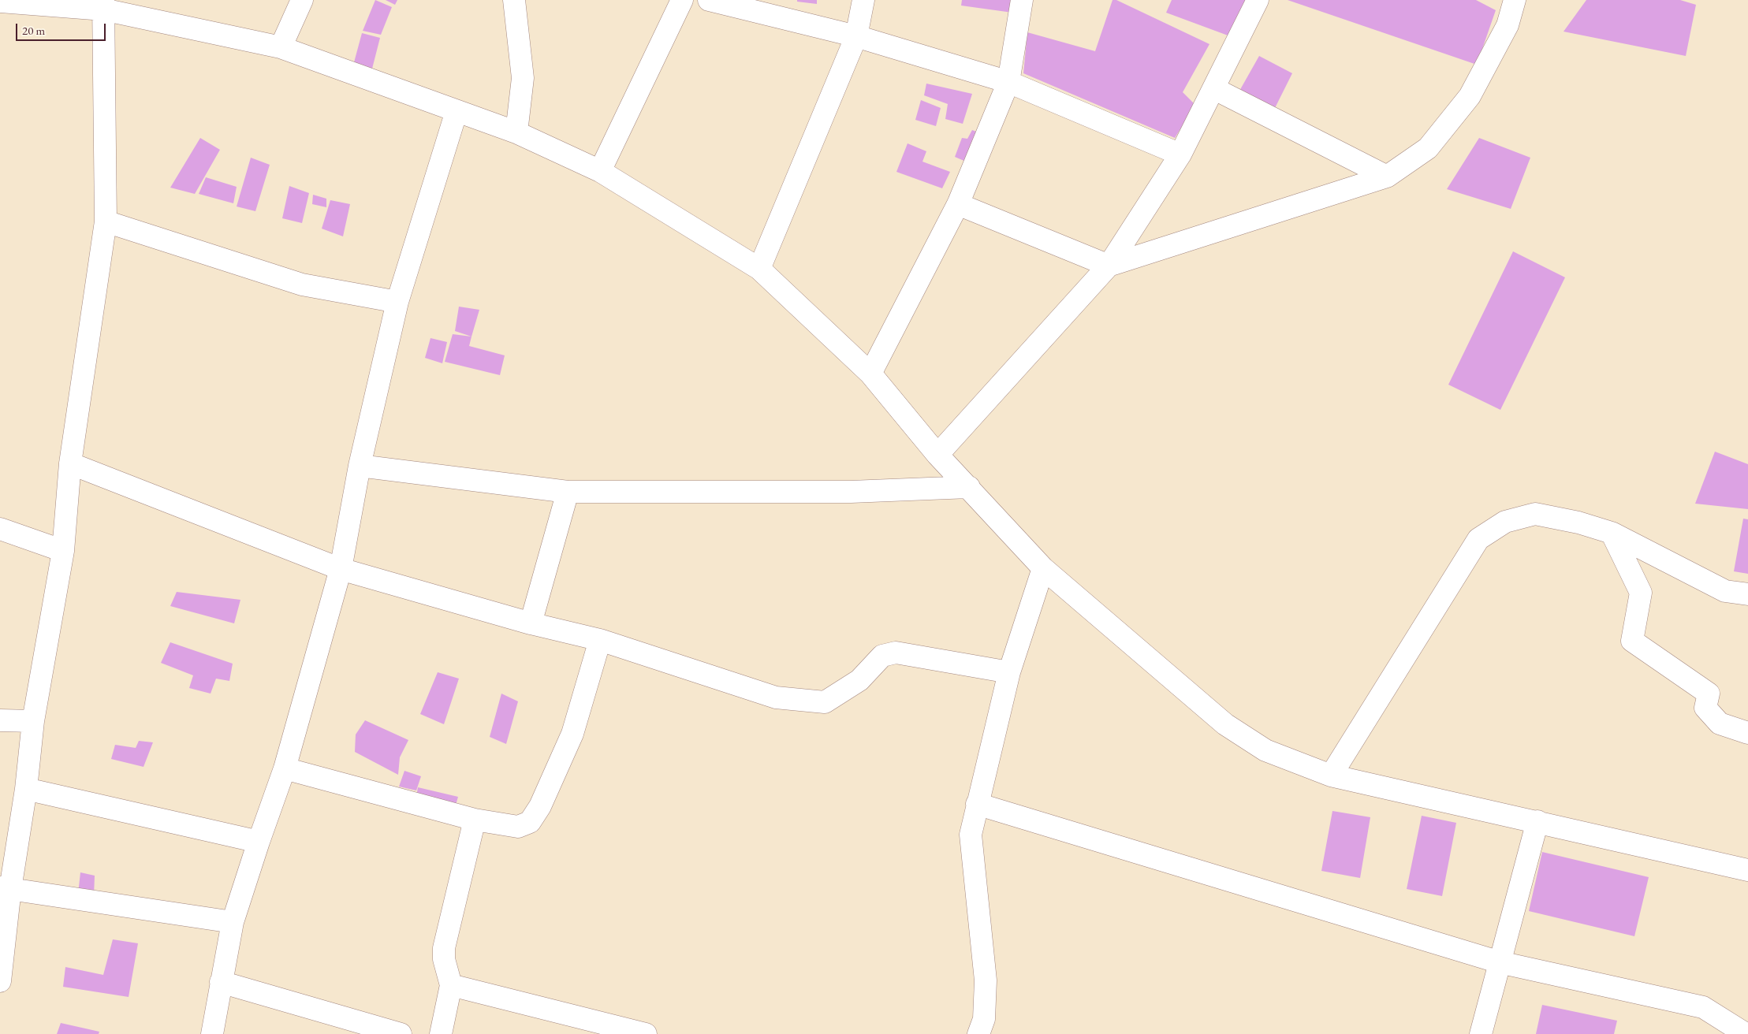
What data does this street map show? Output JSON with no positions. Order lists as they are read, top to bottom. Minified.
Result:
{"scale_bar":"20 m"}
